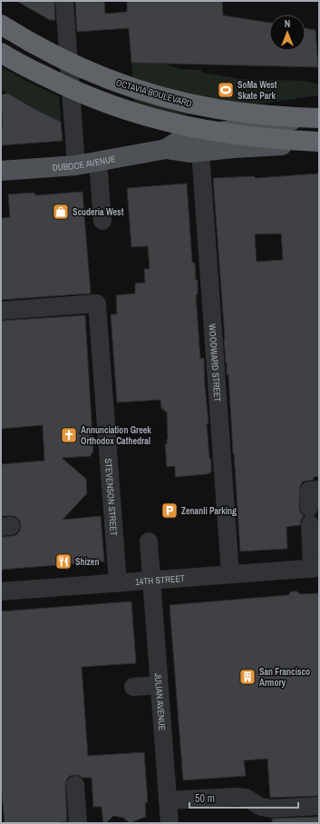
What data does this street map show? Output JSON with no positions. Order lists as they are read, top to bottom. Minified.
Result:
{"streets":{"highway":["OCTAVIA BOULEVARD"],"main road":["DUBOCE AVENUE"],"street":["WOODWARD STREET","STEVENSON STREET","14TH STREET","JULIAN AVENUE"]},"crossings":[["OCTAVIA BOULEVARD","DUBOCE AVENUE"],["DUBOCE AVENUE","WOODWARD STREET"],["WOODWARD STREET","14TH STREET"],["STEVENSON STREET","14TH STREET"],["14TH STREET","JULIAN AVENUE"]],"places":{"sports":["SoMa West Skate Park"],"shop":["Scuderia West"],"church":["Annunciation Greek Orthodox Cathedral"],"parking":["Zenanli Parking"],"restaurant":["Shizen"],"building":["San Francisco Armory"]},"scale_bar":"50 m","north":"top"}
